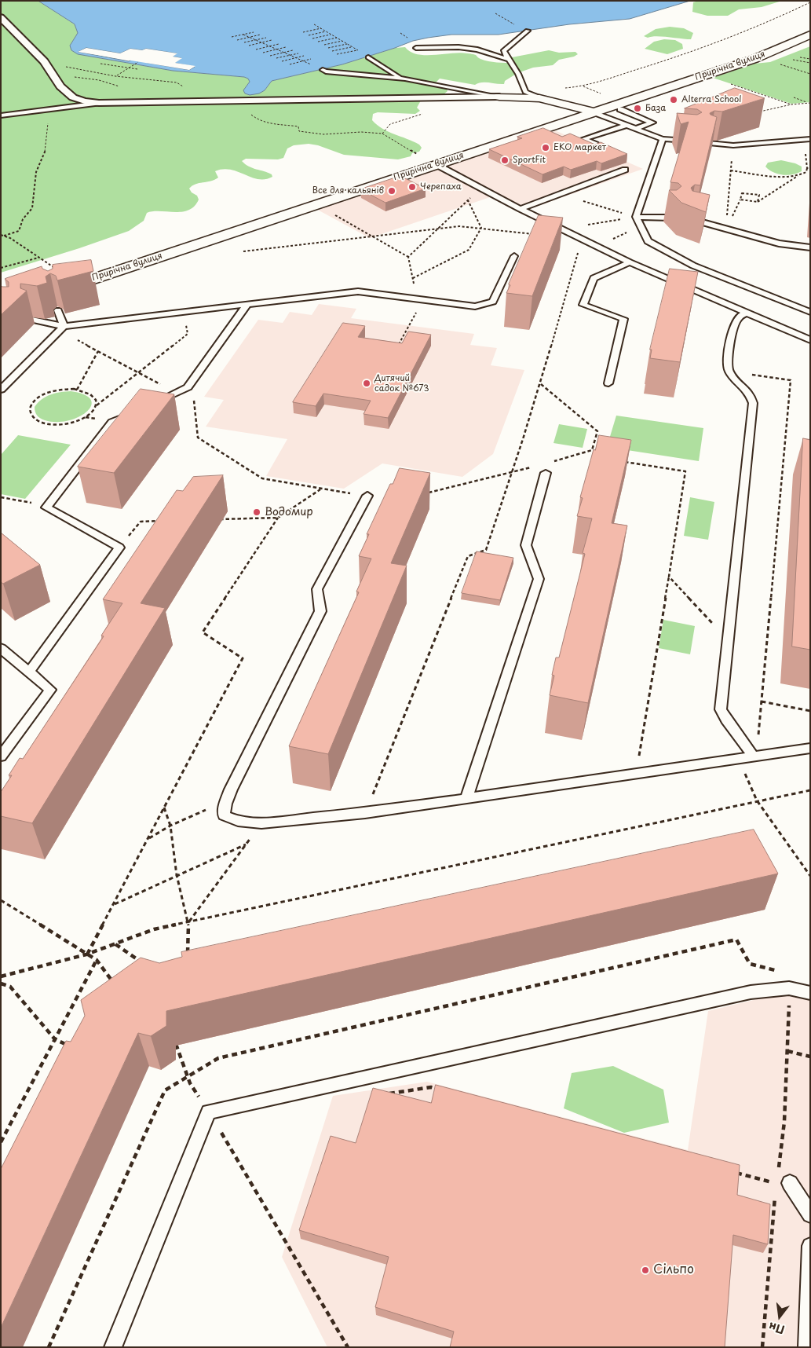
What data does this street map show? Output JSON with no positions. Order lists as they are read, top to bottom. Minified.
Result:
{"streets":{"street":["Прирічна вулиця"]},"places":["Alterra School","База","ЕКО маркет","SportFit","Черепаха","Все для кальянів","Дитячий садок №673","Водомир","Сільпо"],"north":"bottom"}
